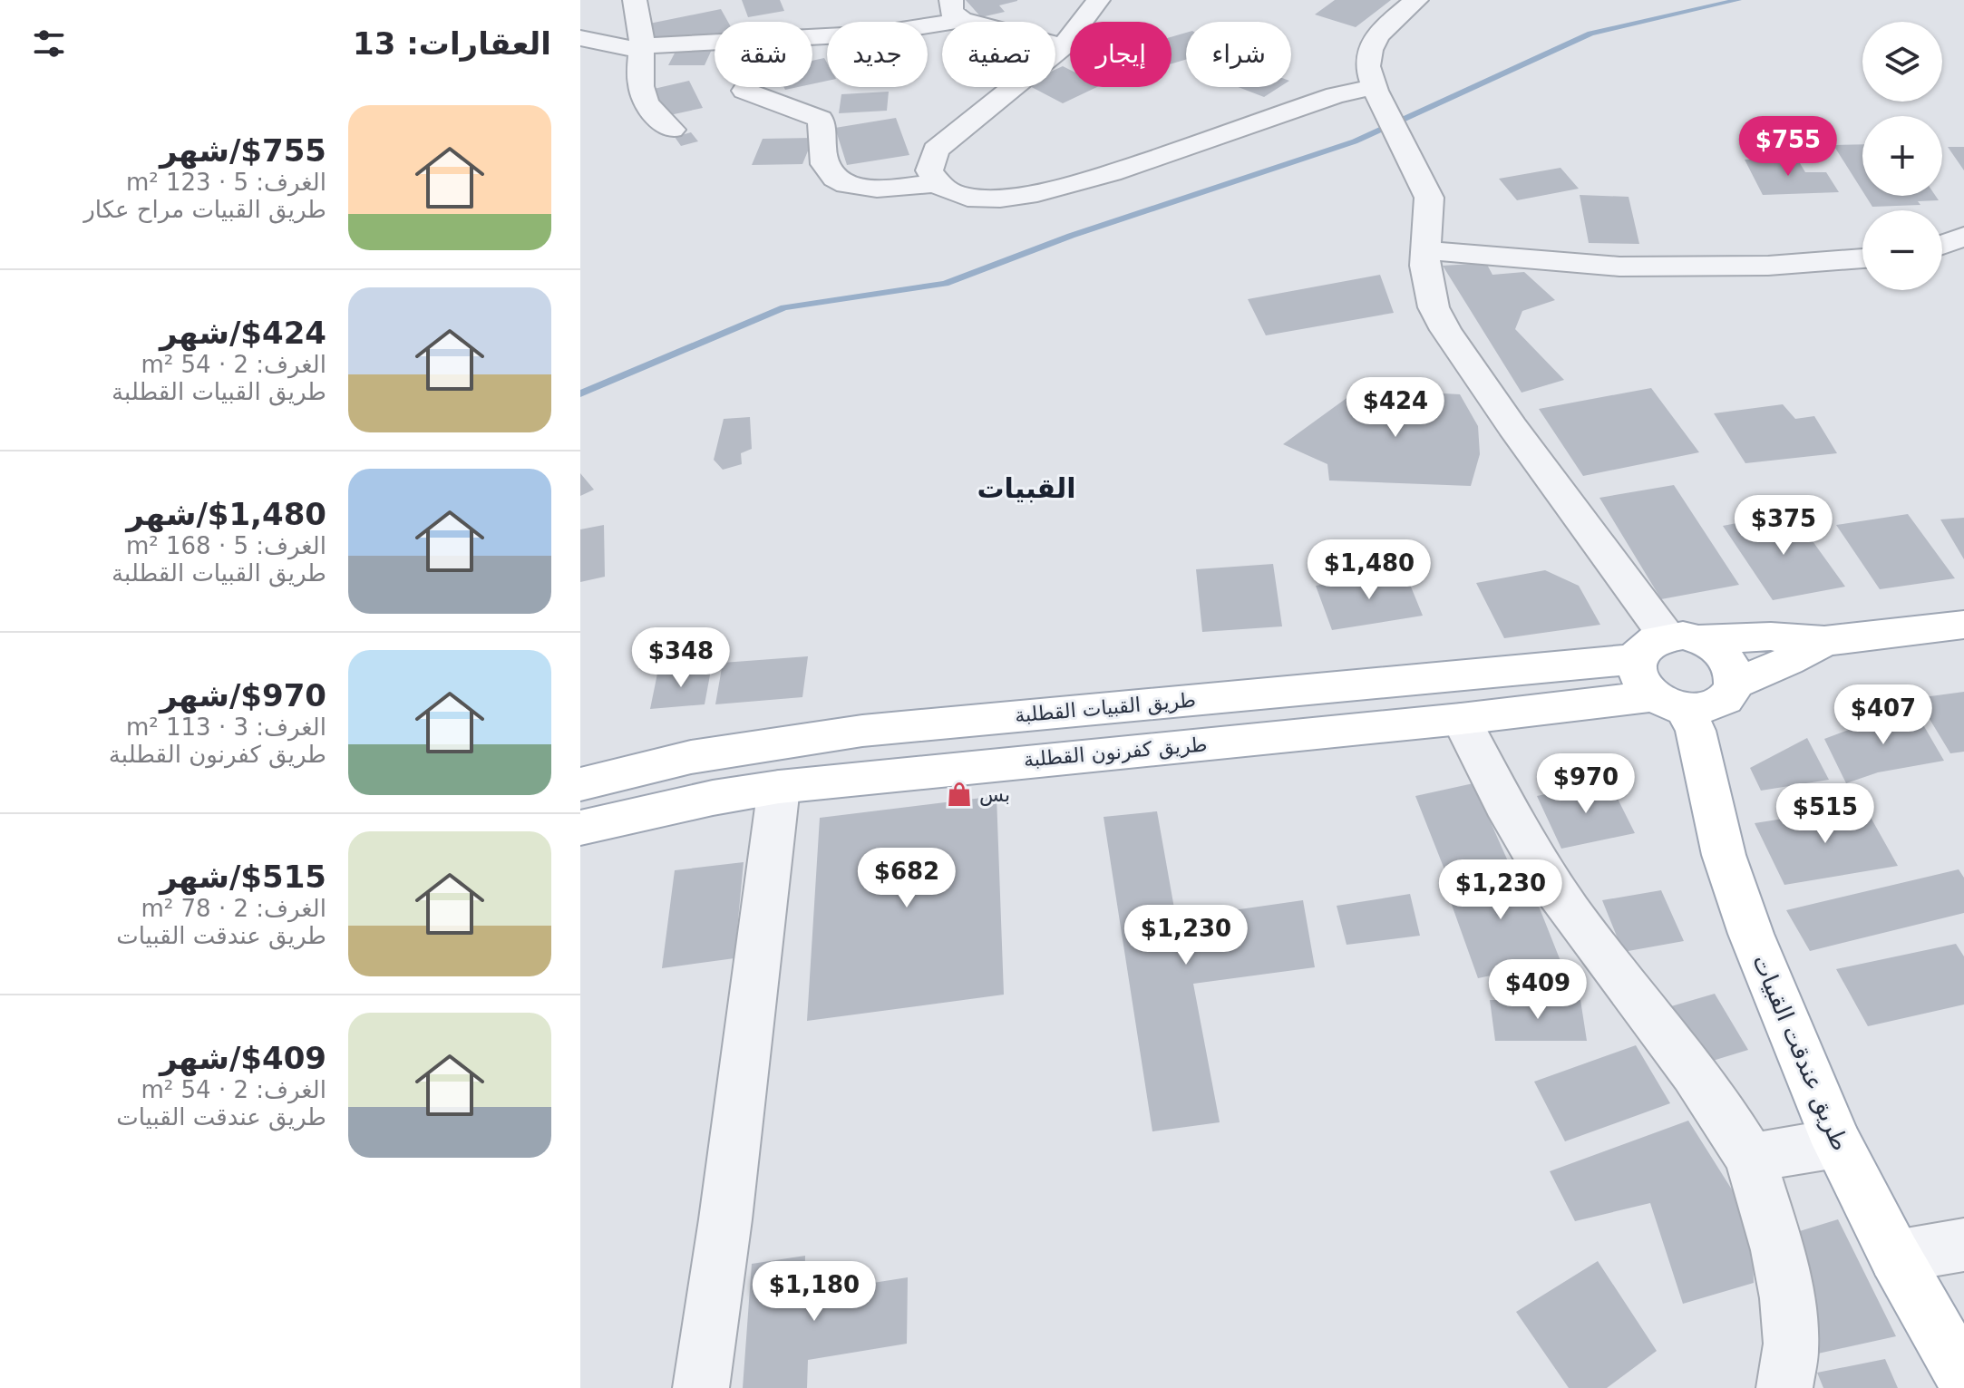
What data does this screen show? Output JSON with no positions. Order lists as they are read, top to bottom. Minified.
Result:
{"streets":{"main road":["طريق القبيات القطلبة","طريق كفرنون القطلبة","طريق عندقت القبيات"]},"crossings":[["طريق القبيات القطلبة","طريق كفرنون القطلبة"],["طريق القبيات القطلبة","طريق عندقت القبيات"],["طريق كفرنون القطلبة","طريق عندقت القبيات"]],"districts":["القبيات"],"places":{"shop":["بس"]},"page":{"heading":"العقارات: 13","map_buttons":["+","−"],"chip":["شراء","إيجار","تصفية","جديد","شقة"],"list":[{"name":"$755/شهر","note":"الغرف: 5 · 123 m² · طريق القبيات مراح عكار"},{"name":"$424/شهر","note":"الغرف: 2 · 54 m² · طريق القبيات القطلبة"},{"name":"$1,480/شهر","note":"الغرف: 5 · 168 m² · طريق القبيات القطلبة"},{"name":"$970/شهر","note":"الغرف: 3 · 113 m² · طريق كفرنون القطلبة"},{"name":"$515/شهر","note":"الغرف: 2 · 78 m² · طريق عندقت القبيات"},{"name":"$409/شهر","note":"الغرف: 2 · 54 m² · طريق عندقت القبيات"}],"price":["$755","$424","$375","$1,480","$348","$407","$970","$515","$682","$1,230","$1,230","$409","$1,180"]}}
